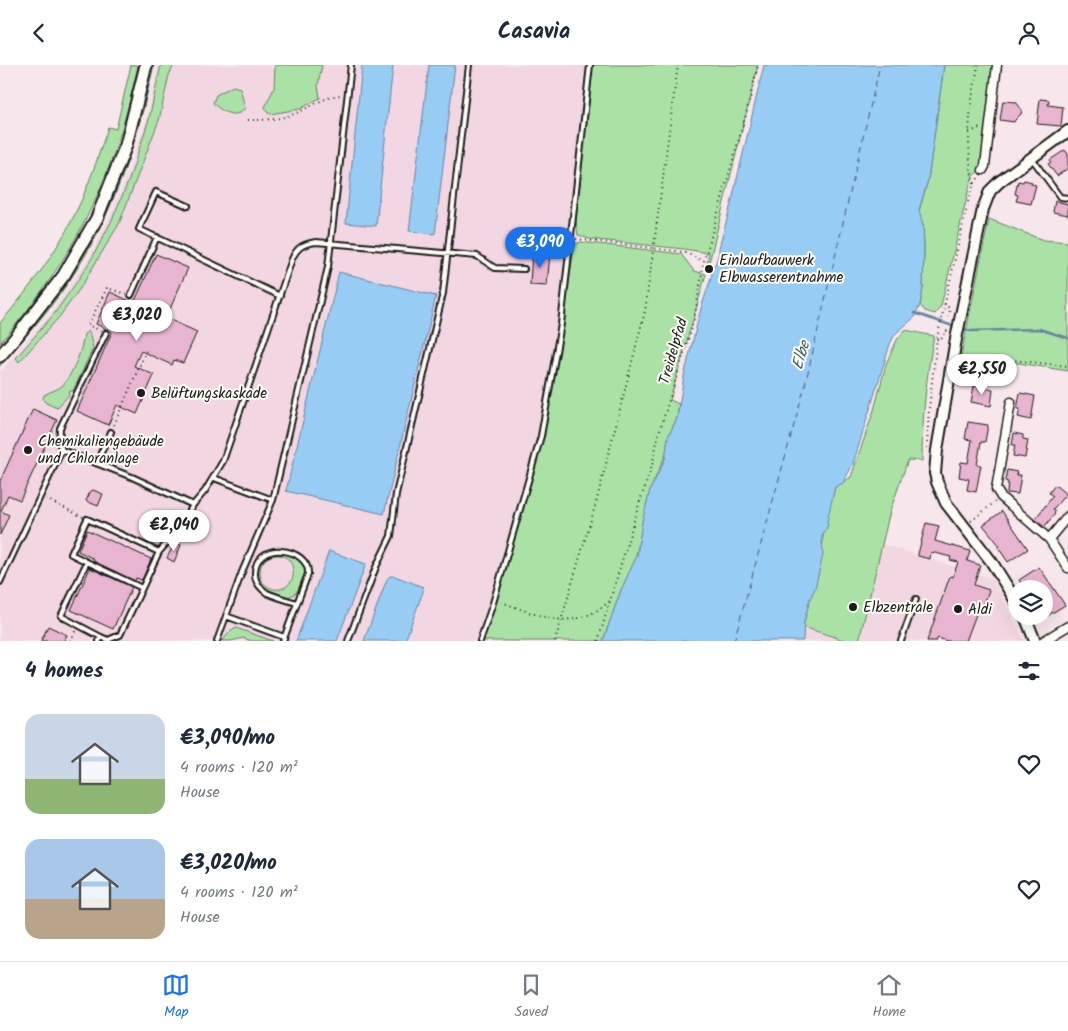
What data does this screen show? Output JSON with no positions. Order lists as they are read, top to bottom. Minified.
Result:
{"streets":{"path":["Treidelpfad"]},"water":["Elbe"],"places":["Einlaufbauwerk Elbwasserentnahme","Belüftungskaskade","Chemikaliengebäude und Chloranlage","Elbzentrale","Aldi"],"page":{"header":"Casavia","price":["€3,090","€3,020","€2,550","€2,040"],"heading":"4 homes","list":[{"name":"€3,090/mo","note":"4 rooms · 120 m² · House"},{"name":"€3,020/mo","note":"4 rooms · 120 m² · House"}],"tabs":["Map","Saved","Home"]}}
